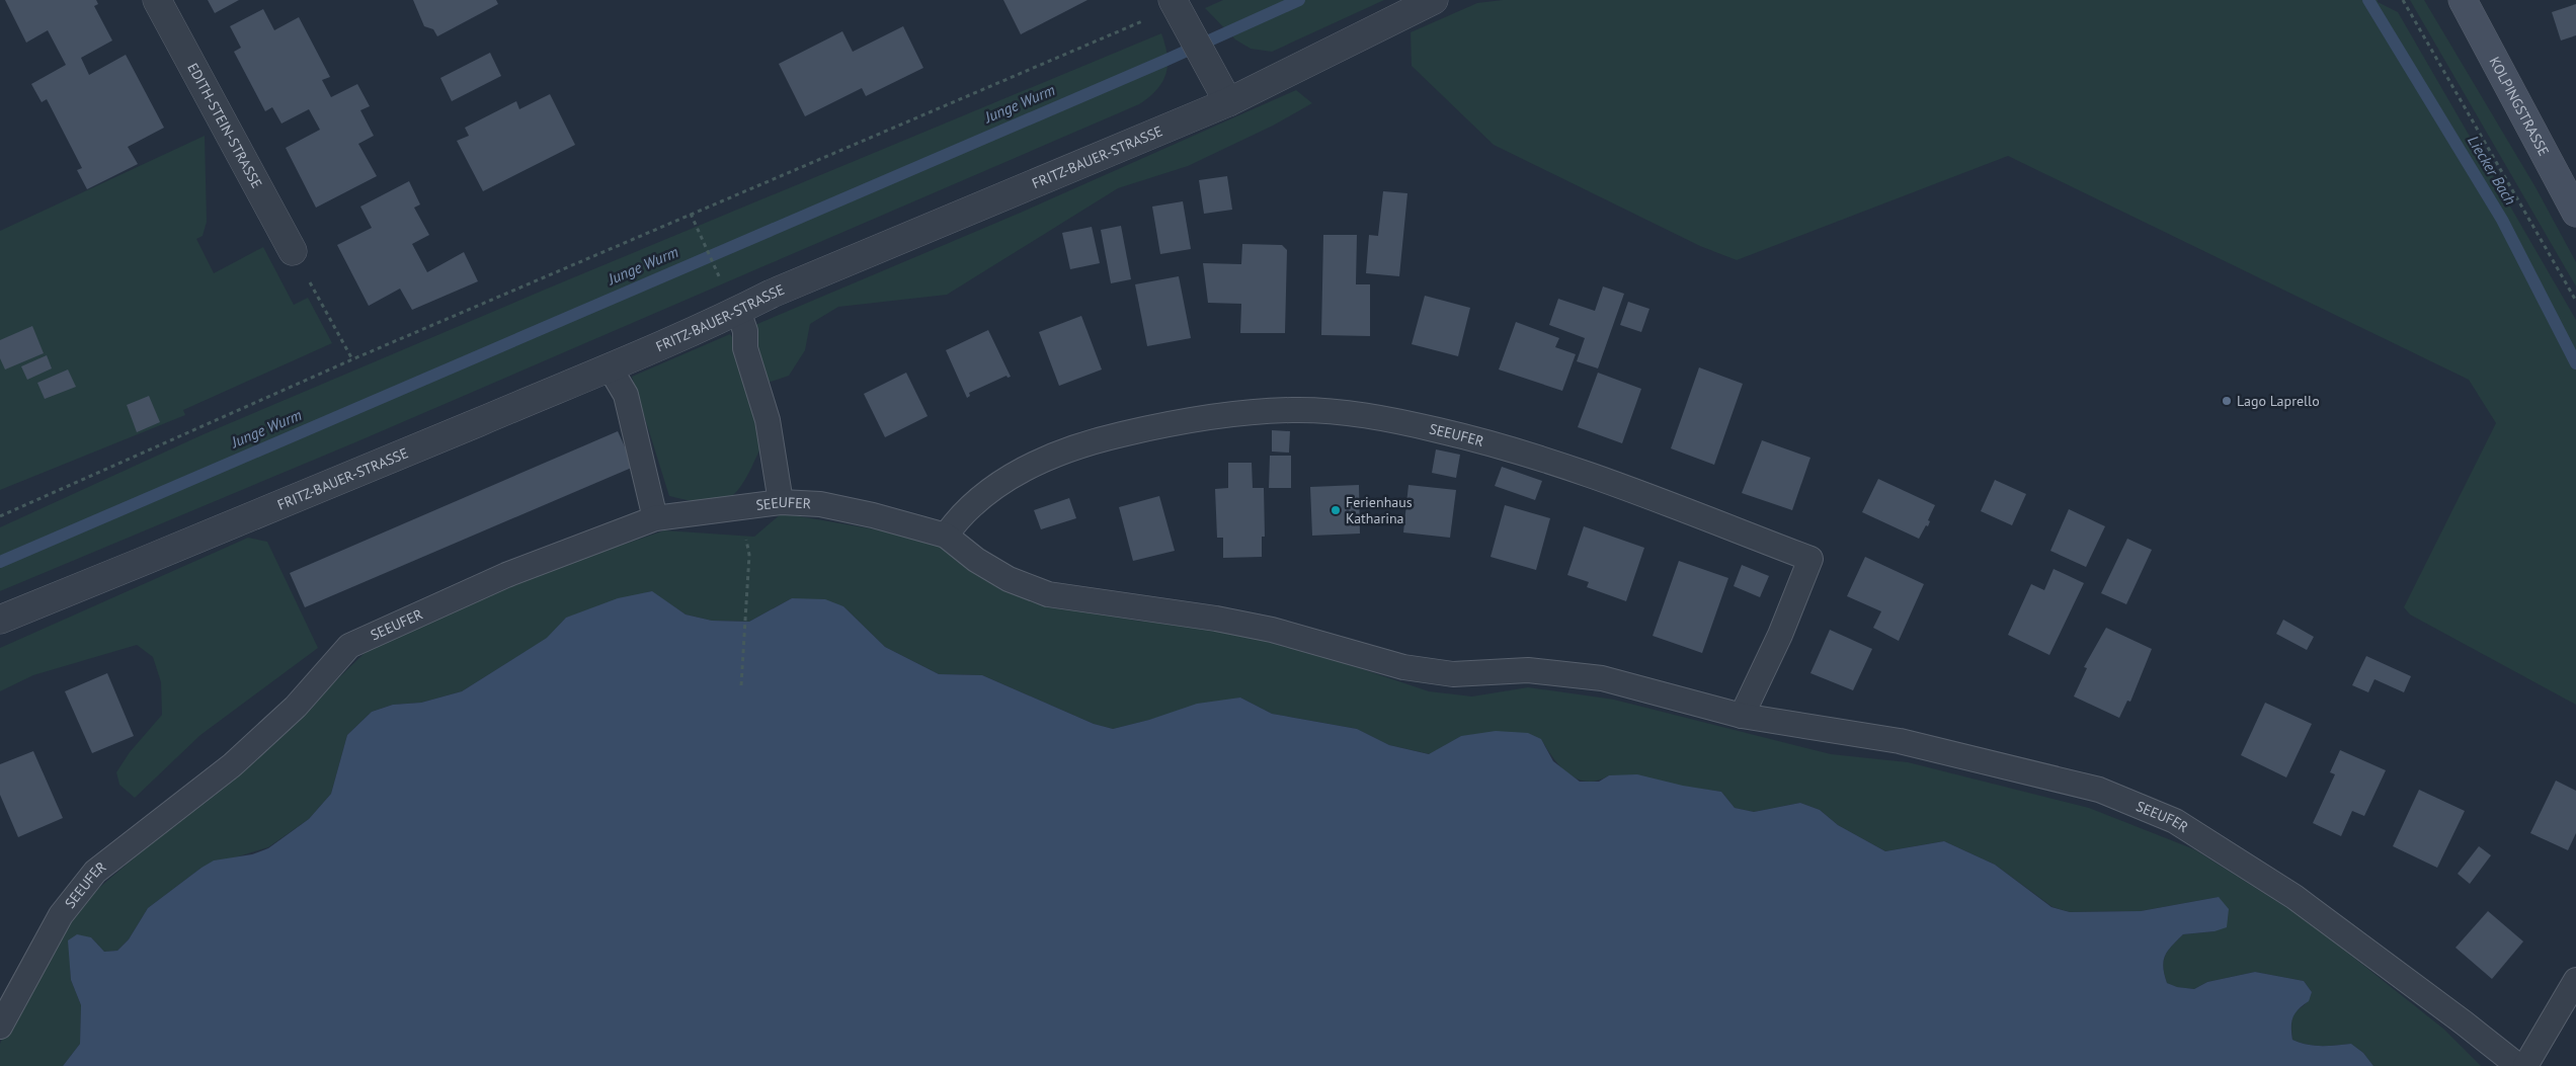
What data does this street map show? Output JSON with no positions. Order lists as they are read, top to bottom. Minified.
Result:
{"streets":{"main road":["KOLPINGSTRASSE"],"street":["EDITH-STEIN-STRASSE","FRITZ-BAUER-STRASSE"],"lane":["SEEUFER"]},"water":["Junge Wurm","Liecker Bach"],"places":["Lago Laprello","Ferienhaus Katharina"]}
